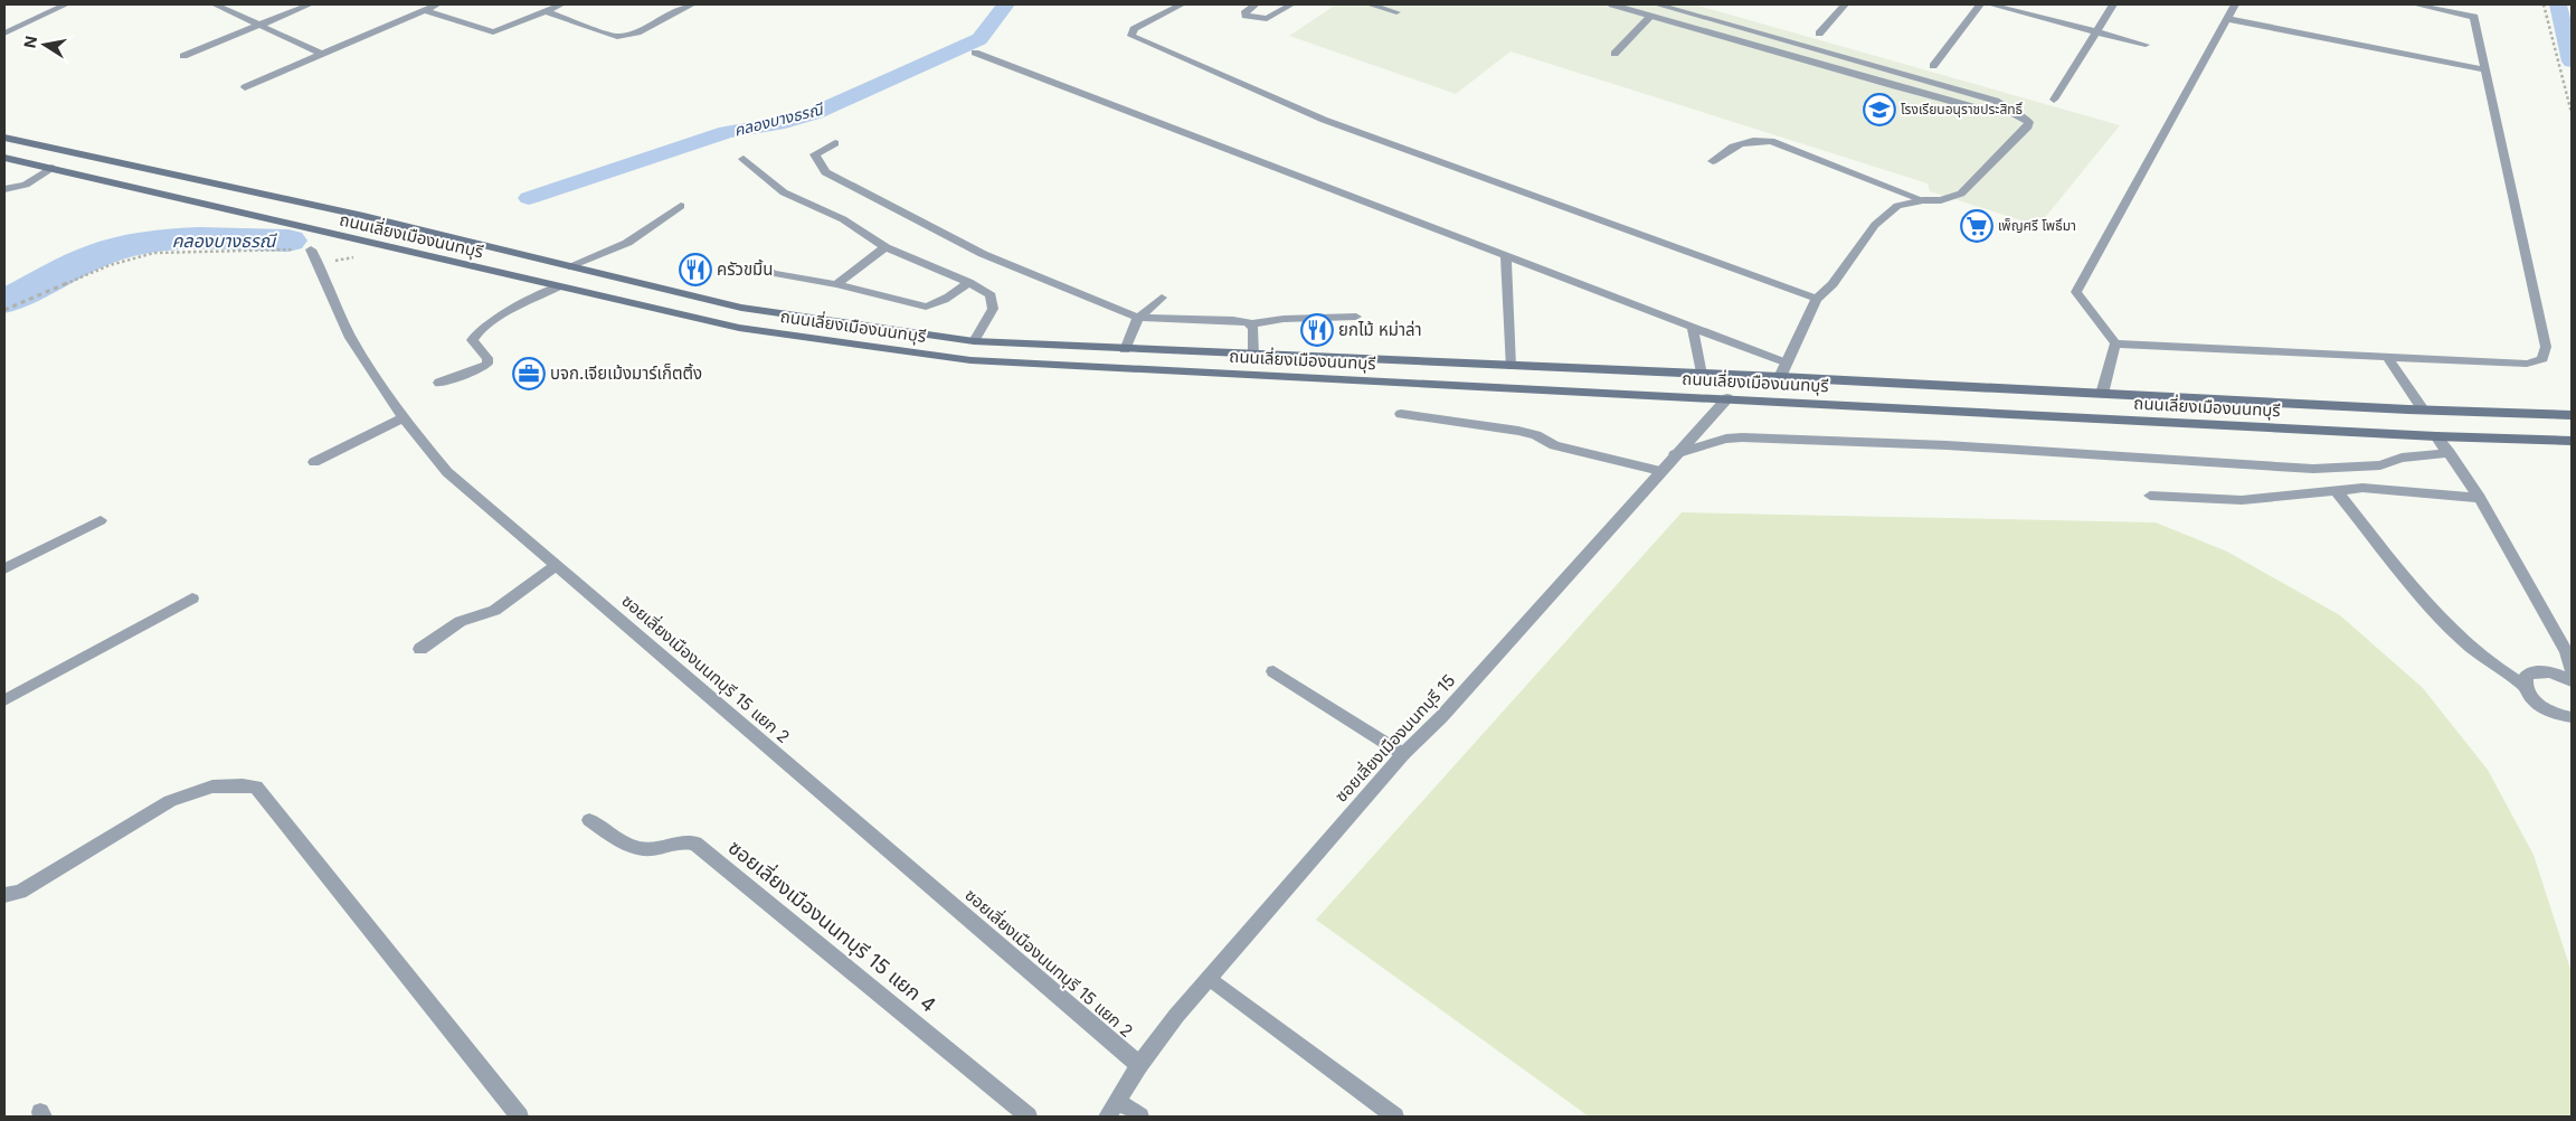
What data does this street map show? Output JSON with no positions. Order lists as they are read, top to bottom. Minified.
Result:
{"streets":{"main road":["ถนนเลี่ยงเมืองนนทบุรี"],"street":["ซอยเลี่ยงเมืองนนทบุรี 15 แยก 2","ซอยเลี่ยงเมืองนนทบุรี 15","ซอยเลี่ยงเมืองนนทบุรี 15 แยก 4"]},"crossings":[["ถนนเลี่ยงเมืองนนทบุรี","ซอยเลี่ยงเมืองนนทบุรี 15"],["ซอยเลี่ยงเมืองนนทบุรี 15 แยก 2","ซอยเลี่ยงเมืองนนทบุรี 15"]],"water":["คลองบางธรณี"],"places":{"school or university":["โรงเรียนอนุราชประสิทธิ์"],"supermarket":["เพ็ญศรี โพธิ์มา"],"restaurant":["ครัวขมิ้น","ยกไม้ หม่าล่า"],"office":["บจก.เจียเม้งมาร์เก็ตติ้ง"]},"north":"left"}
